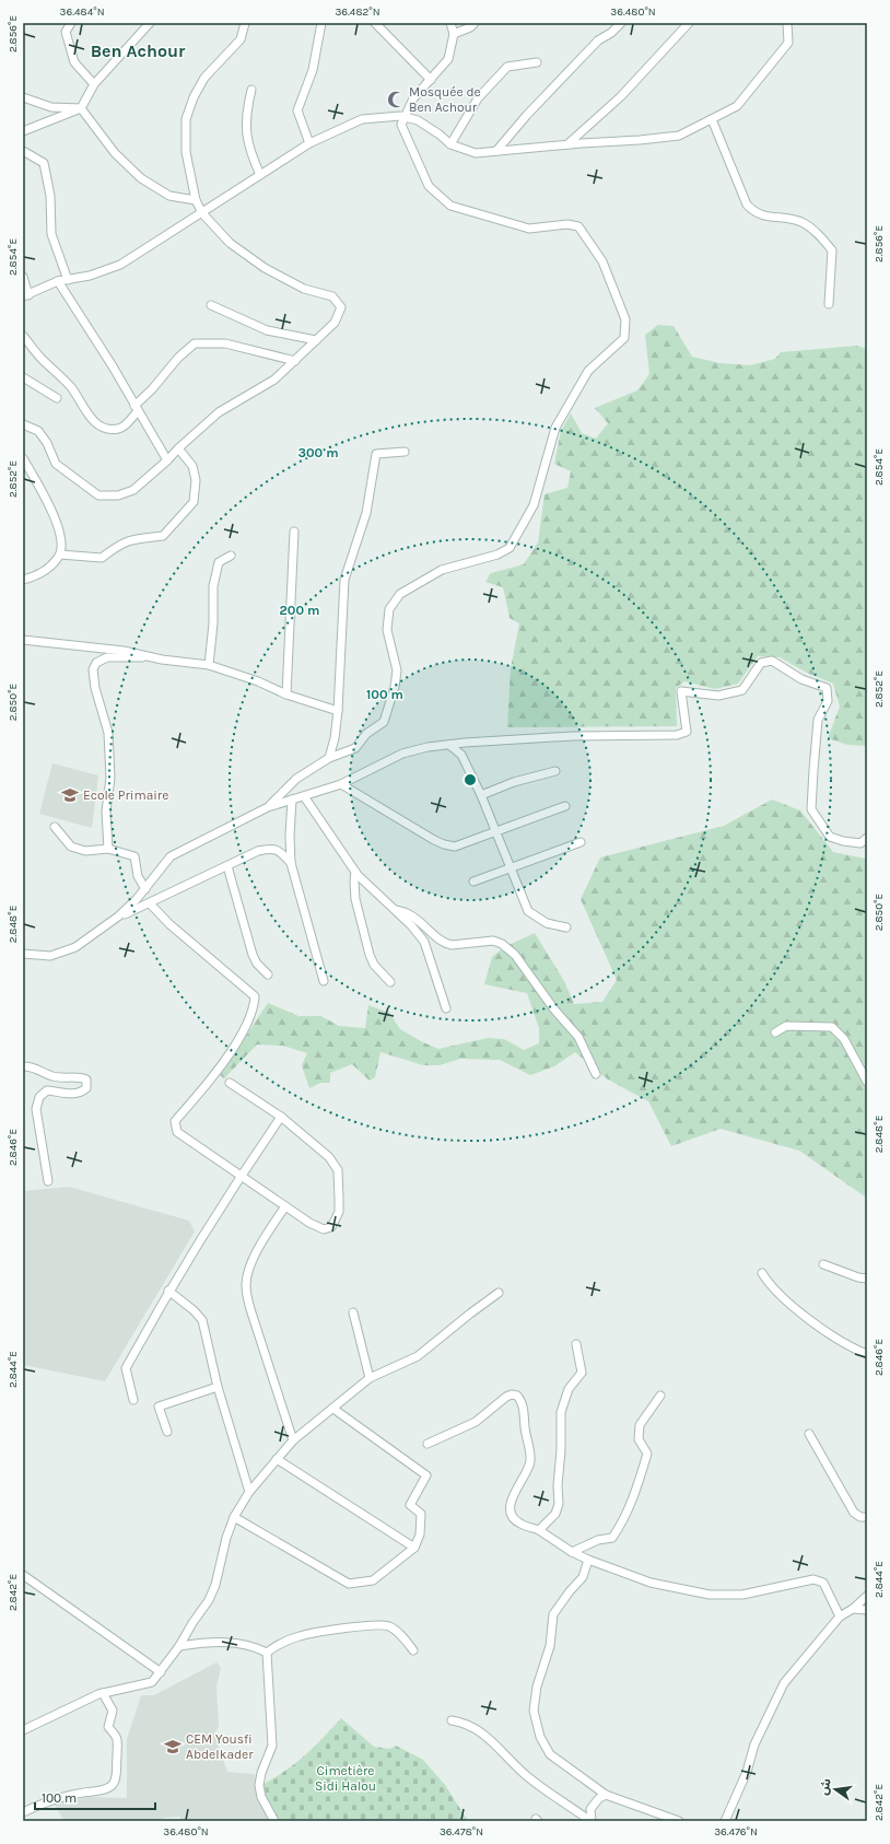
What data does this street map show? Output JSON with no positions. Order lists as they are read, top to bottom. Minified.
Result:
{"districts":["Ben Achour"],"parks":["Cimetière Sidi Halou"],"places":{"mosque":["Mosquée de Ben Achour"],"school or university":["Ecole Primaire","CEM Yousfi Abdelkader"]},"scale_bar":"100 m","north":"left","coordinates":["36.484°N","36.482°N","36.480°N","2.856°E","2.854°E","2.852°E","2.850°E","2.848°E","2.846°E","2.844°E","2.842°E","36.478°N","36.476°N"],"rings":["300 m","200 m","100 m"]}
